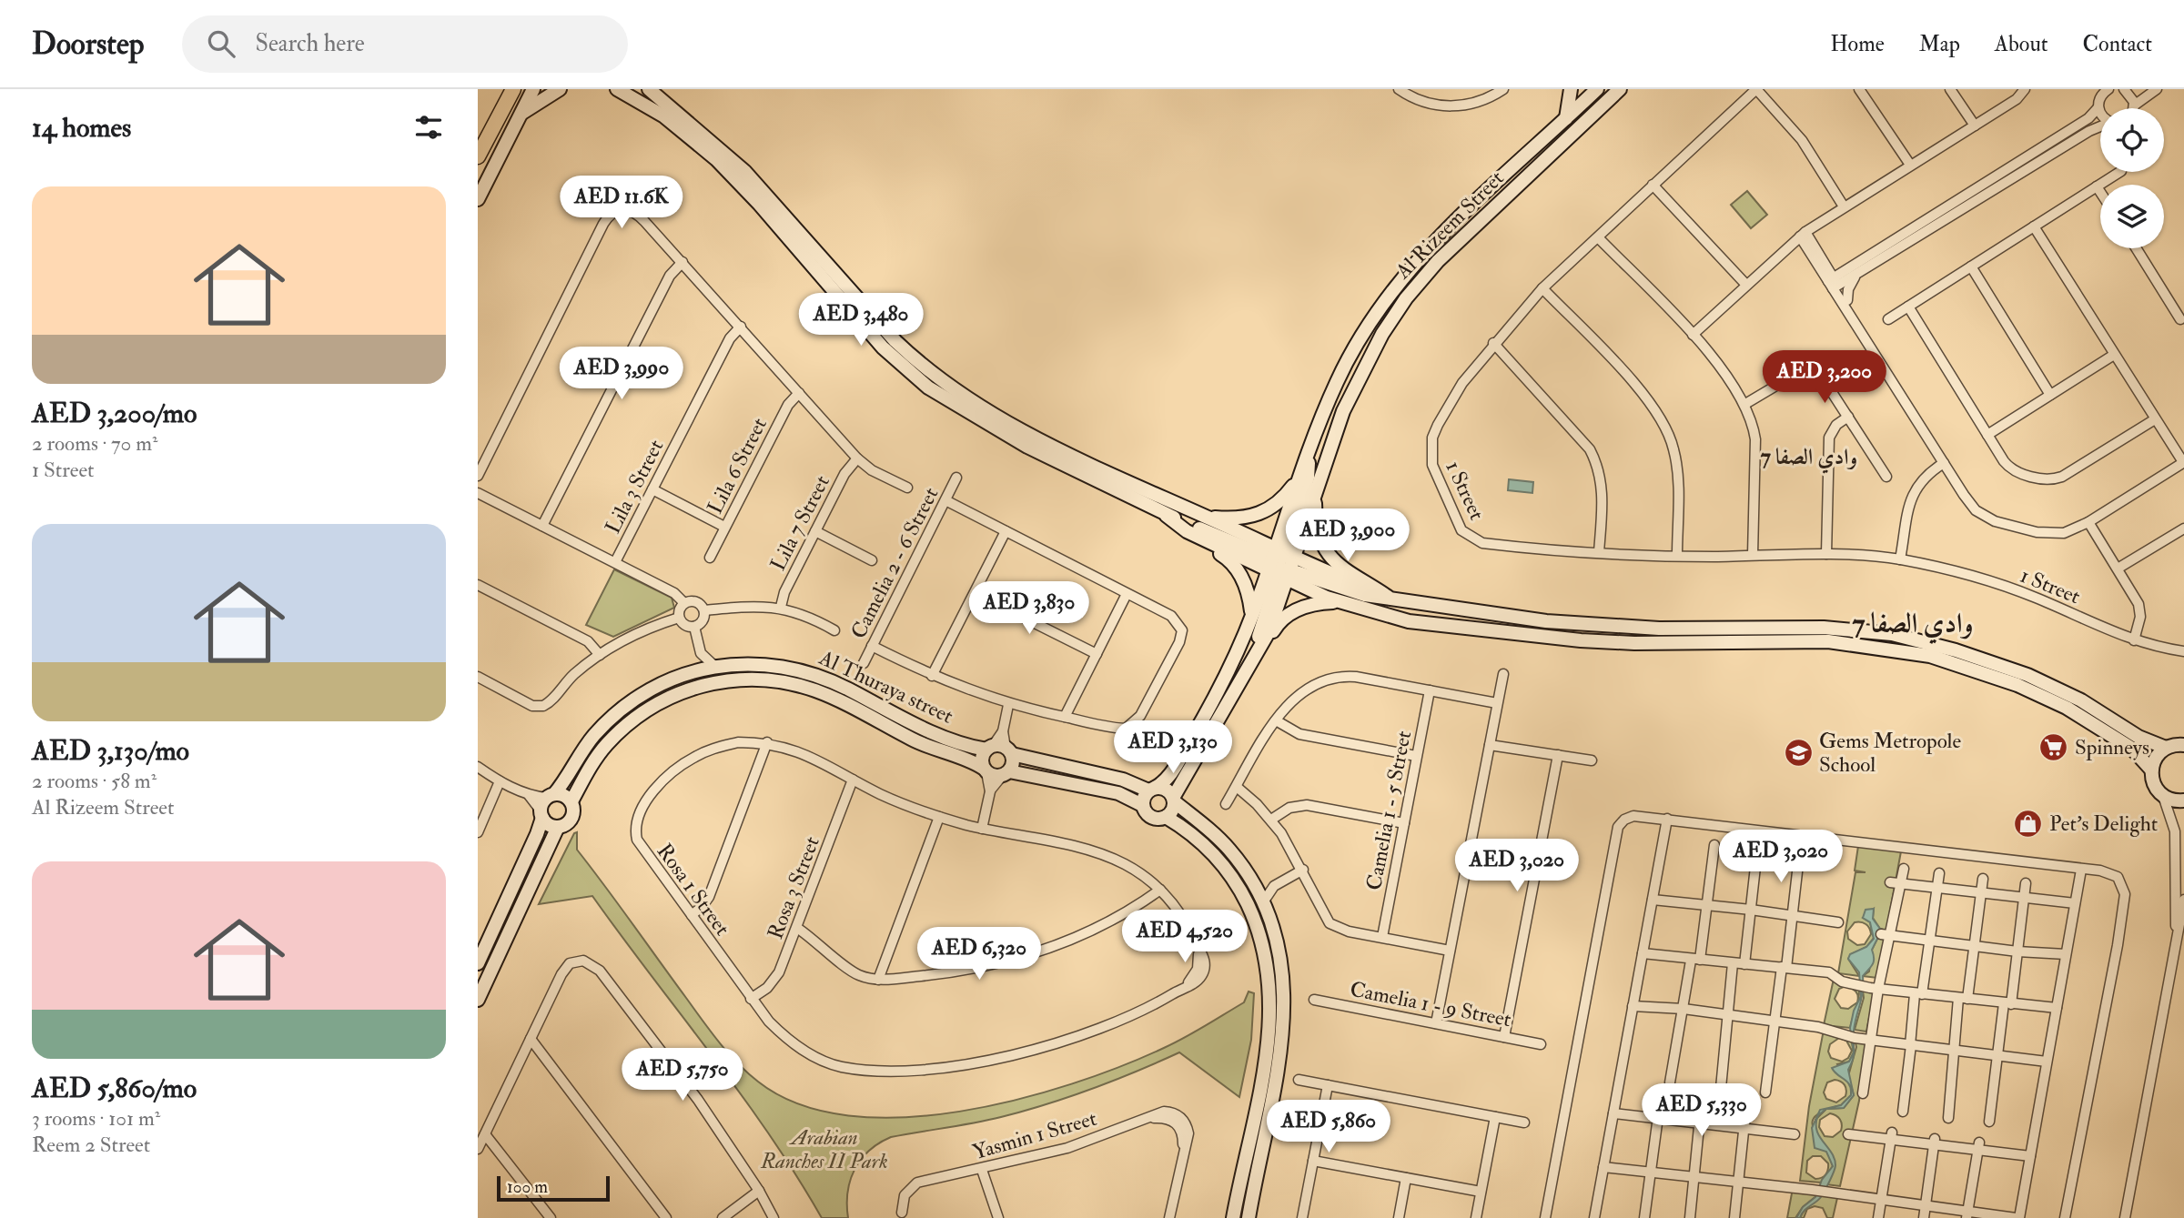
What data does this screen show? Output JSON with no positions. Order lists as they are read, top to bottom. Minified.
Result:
{"streets":{"street":["Al Rizeem Street","Lila 6 Street","Lila 3 Street","1 Street","Lila 7 Street","Camelia 2 - 6 Street","Al Thuraya street","Camelia 1 - 5 Street","Rosa 3 Street","Rosa 1 Street","Camelia 1 - 9 Street","Yasmin 1 Street"]},"crossings":[["Al Rizeem Street","Al Thuraya street"],["Rosa 3 Street","Rosa 1 Street"]],"districts":["وادي الصفا 7","وادي الصفا 7"],"parks":["Arabian Ranches II Park"],"places":{"supermarket":["Spinneys"],"school or university":["Gems Metropole School"],"shop":["Pet's Delight"]},"scale_bar":"100 m","page":{"header":"Doorstep","search":"Search here","nav":["Home","Map","About","Contact"],"heading":"14 homes","list":[{"name":"AED 3,200/mo","note":"2 rooms · 70 m² · 1 Street"},{"name":"AED 3,130/mo","note":"2 rooms · 58 m² · Al Rizeem Street"},{"name":"AED 5,860/mo","note":"3 rooms · 101 m² · Reem 2 Street"}],"price":["AED 11.6K","AED 3,480","AED 3,990","AED 3,200","AED 3,900","AED 3,830","AED 3,130","AED 3,020","AED 3,020","AED 4,520","AED 6,320","AED 5,750","AED 5,330","AED 5,860"],"scale":"100 m"}}
